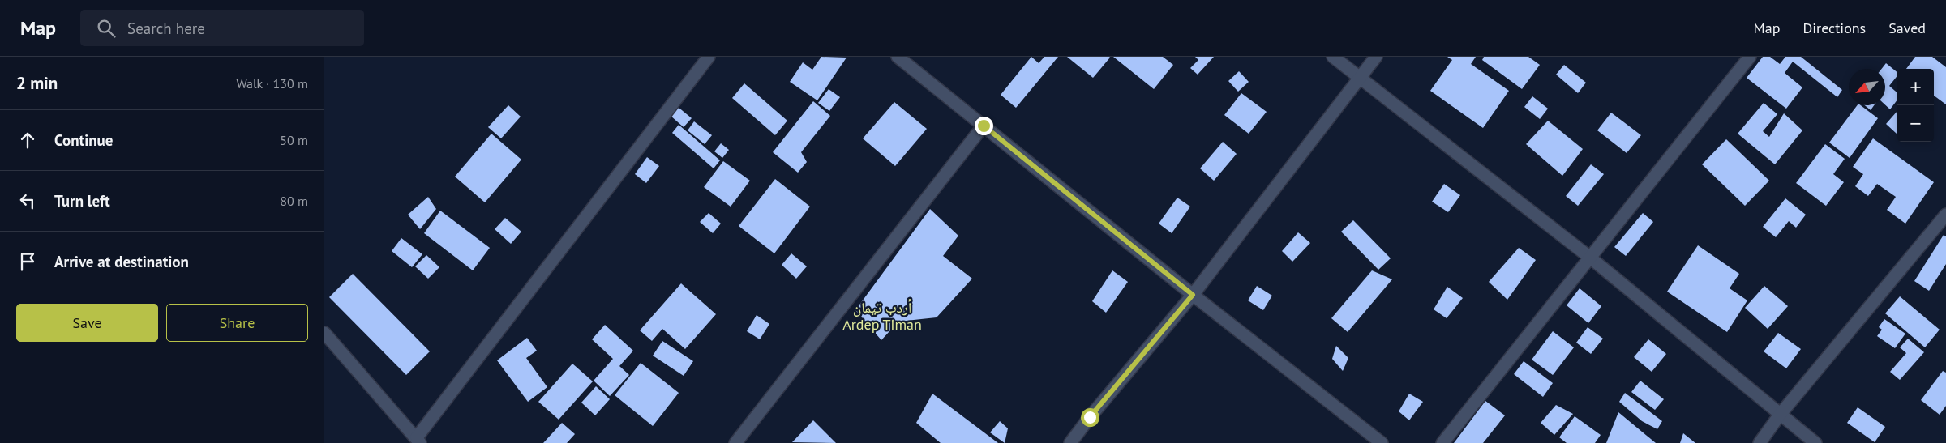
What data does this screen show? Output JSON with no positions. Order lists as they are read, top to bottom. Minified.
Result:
{"districts":["أردب تيمان Ardep Timan"],"north":"bottom left","page":{"header":"Map","search":"Search here","nav":["Map","Directions","Saved"],"heading":["2 min","Walk · 130 m"],"map_buttons":["+","−"],"list":[["Continue","50 m"],["Turn left","80 m"],"Arrive at destination"],"buttons":["Save","Share"]}}
